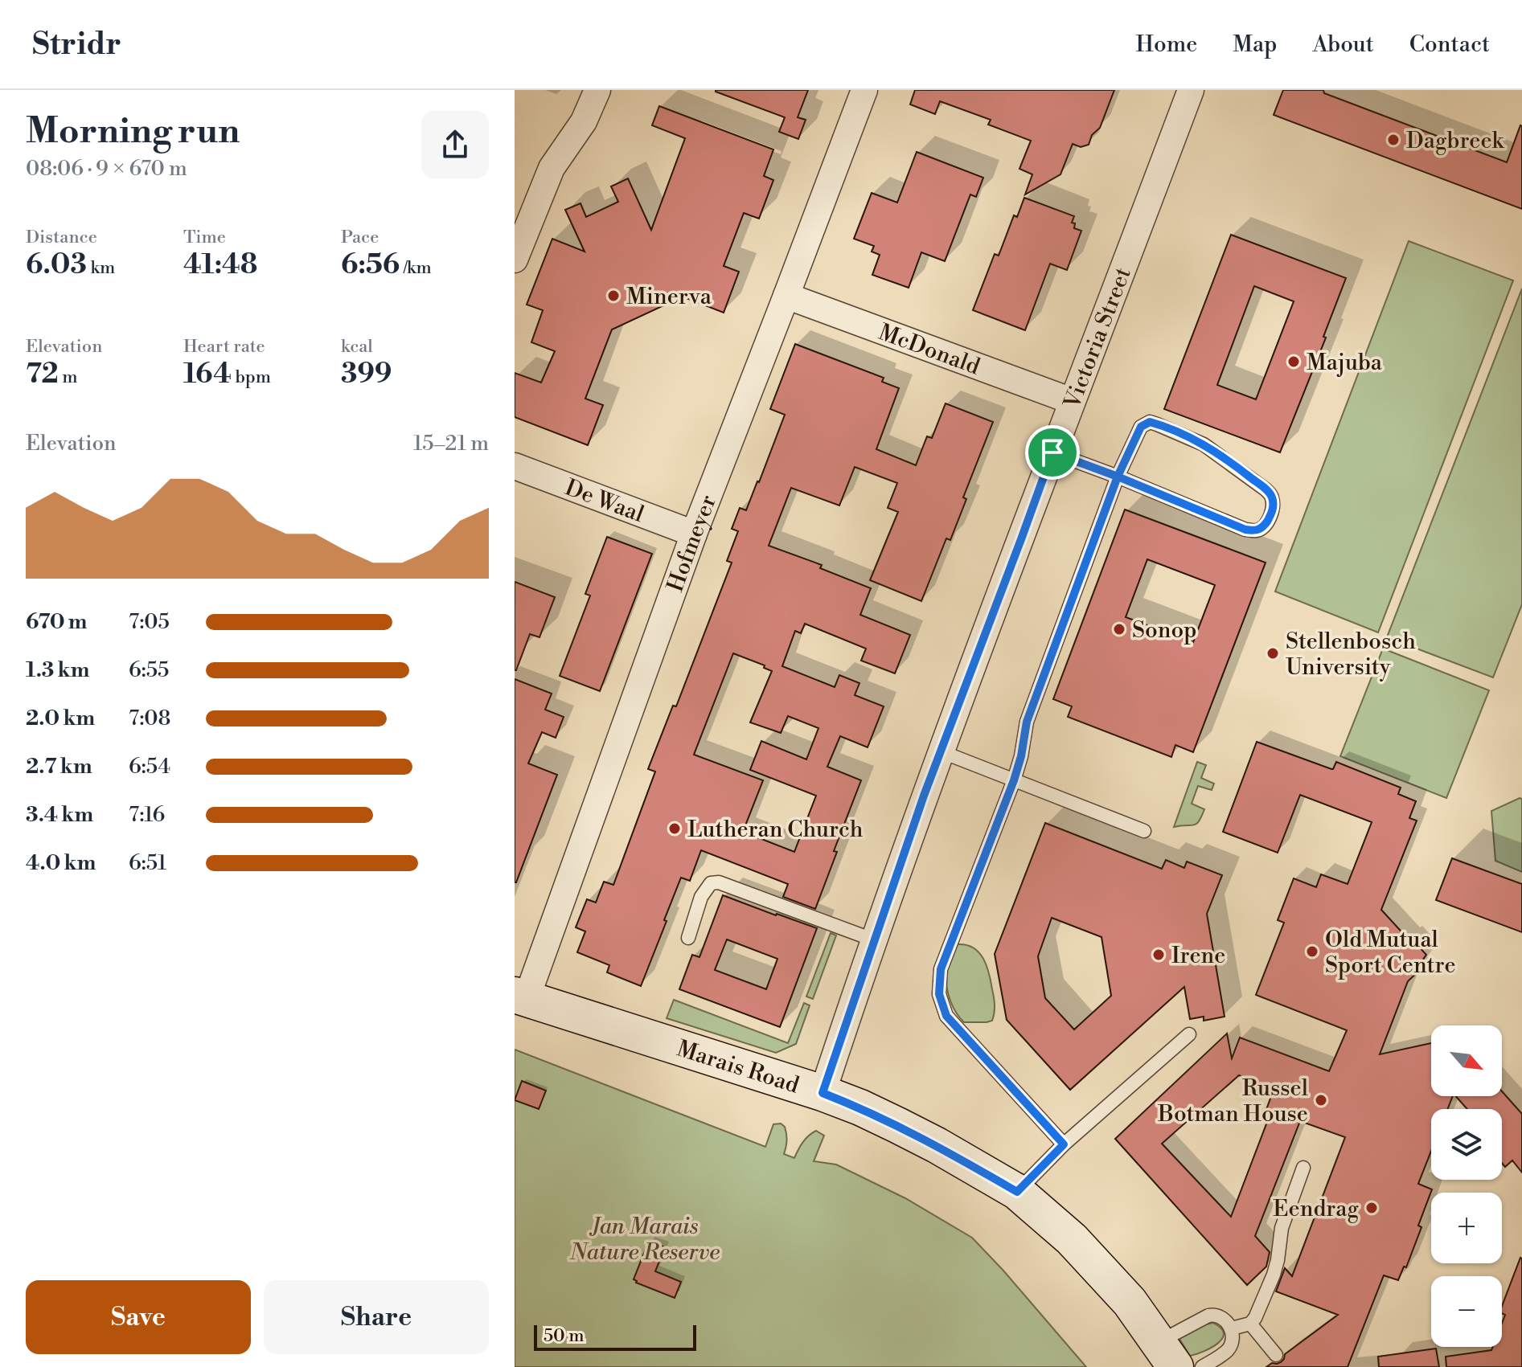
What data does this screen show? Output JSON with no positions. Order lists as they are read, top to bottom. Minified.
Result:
{"streets":{"street":["Victoria Street","McDonald","De Waal","Hofmeyer","Marais Road"]},"crossings":[["Victoria Street","McDonald"],["Victoria Street","Marais Road"],["McDonald","Hofmeyer"],["De Waal","Hofmeyer"],["Hofmeyer","Marais Road"]],"parks":["Jan Marais Nature Reserve"],"places":["Dagbreek","Minerva","Majuba","Sonop","Stellenbosch University","Lutheran Church","Old Mutual Sport Centre","Irene","Russel Botman House","Eendrag"],"scale_bar":"50 m","north":"bottom right","page":{"header":"Stridr","nav":["Home","Map","About","Contact"],"heading":["Morning run","08:06 · 9 × 670 m"],"stats":[["Distance","6.03 km"],["Time","41:48"],["Pace","6:56 /km"],["Elevation","72 m"],["Heart rate","164 bpm"],["kcal","399"]],"chart":["Elevation","15–21 m"],"list":[{"name":"670 m","note":"7:05"},{"name":"1.3 km","note":"6:55"},{"name":"2.0 km","note":"7:08"},{"name":"2.7 km","note":"6:54"},{"name":"3.4 km","note":"7:16"},{"name":"4.0 km","note":"6:51"}],"map_buttons":["+","−"],"buttons":["Save","Share"],"scale":"50 m"}}
